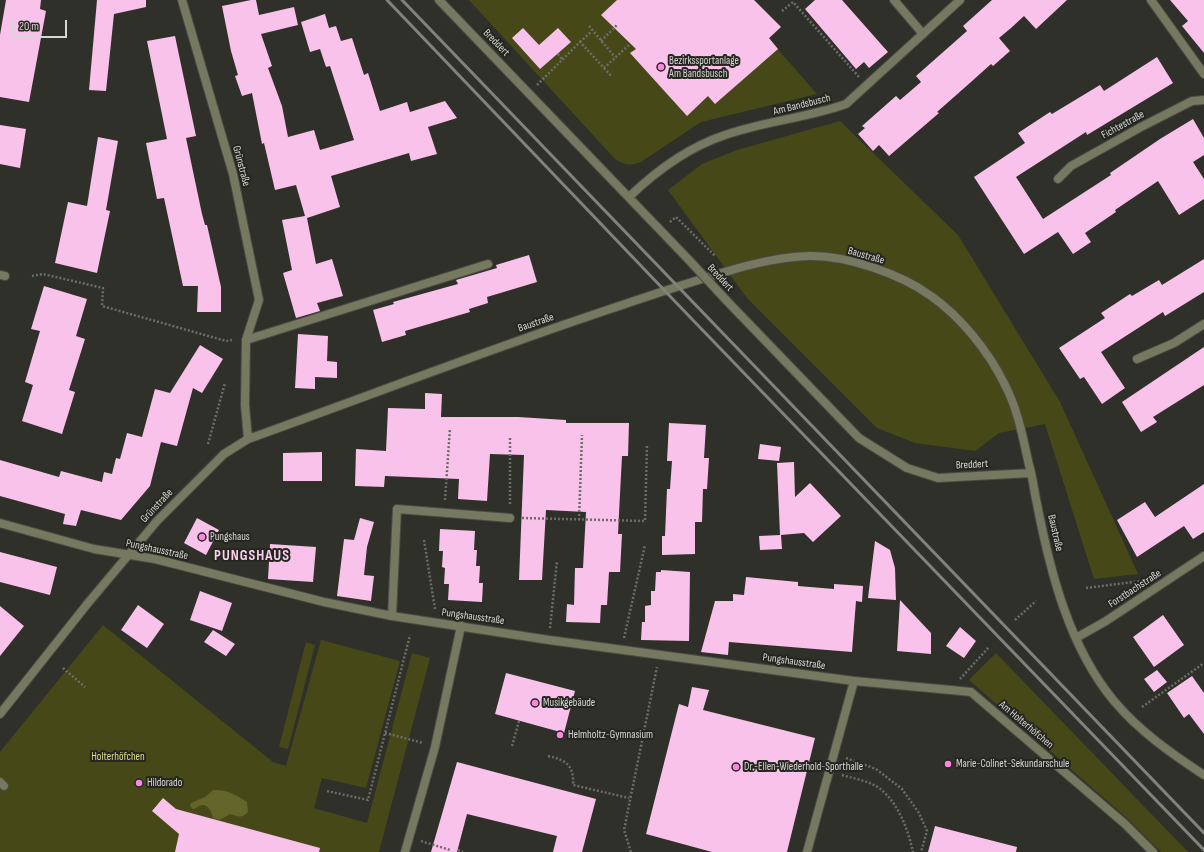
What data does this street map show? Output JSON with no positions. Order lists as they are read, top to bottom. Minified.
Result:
{"streets":{"street":["Breddert","Am Bandsbusch","Fichtestraße","Grünstraße","Baustraße","Pungshausstraße","Forstbachstraße","Am Holterhöfchen"]},"crossings":[["Breddert","Am Bandsbusch"],["Breddert","Baustraße"],["Grünstraße","Baustraße"],["Grünstraße","Pungshausstraße"],["Baustraße","Forstbachstraße"],["Pungshausstraße","Am Holterhöfchen"]],"districts":["PUNGSHAUS"],"parks":["Holterhöfchen"],"places":["Bezirkssportanlage Am Bandsbusch","Pungshaus","Musikgebäude","Helmholtz-Gymnasium","Marie-Colinet-Sekundarschule","Dr.-Ellen-Wiederhold-Sporthalle","Hildorado"],"scale_bar":"20 m"}
